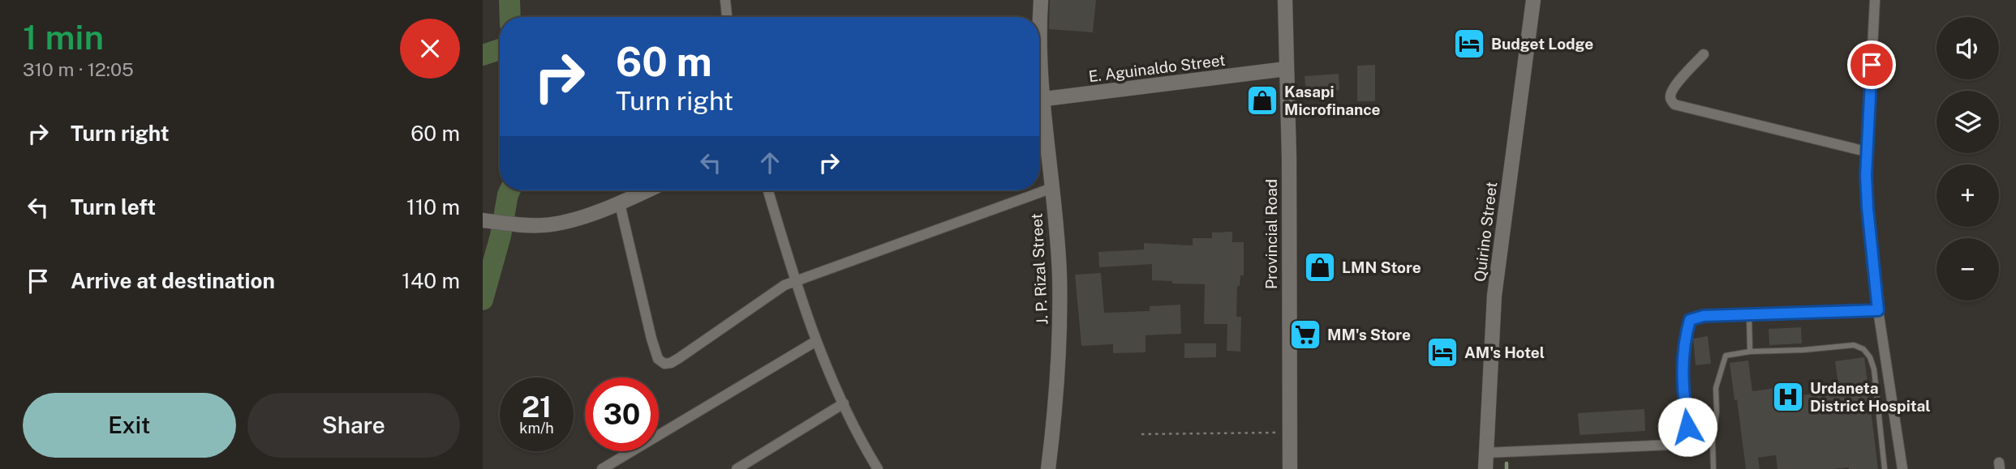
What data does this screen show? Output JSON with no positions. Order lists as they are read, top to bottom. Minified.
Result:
{"streets":{"street":["E. Aguinaldo Street","Quirino Street","Provincial Road","J. P. Rizal Street"]},"crossings":[["E. Aguinaldo Street","Provincial Road"]],"places":{"hotel":["Budget Lodge","AM's Hotel"],"shop":["Kasapi Microfinance","LMN Store"],"supermarket":["MM's Store"],"hospital":["Urdaneta District Hospital"]},"page":{"heading":["1 min","310 m · 12:05"],"map_buttons":["+","−"],"turn":["60 m","Turn right"],"list":[{"name":"Turn right","value":"60 m"},{"name":"Turn left","value":"110 m"},{"name":"Arrive at destination","value":"140 m"}],"speed":"21 km/h","limit":"30","buttons":["Exit","Share"]}}
